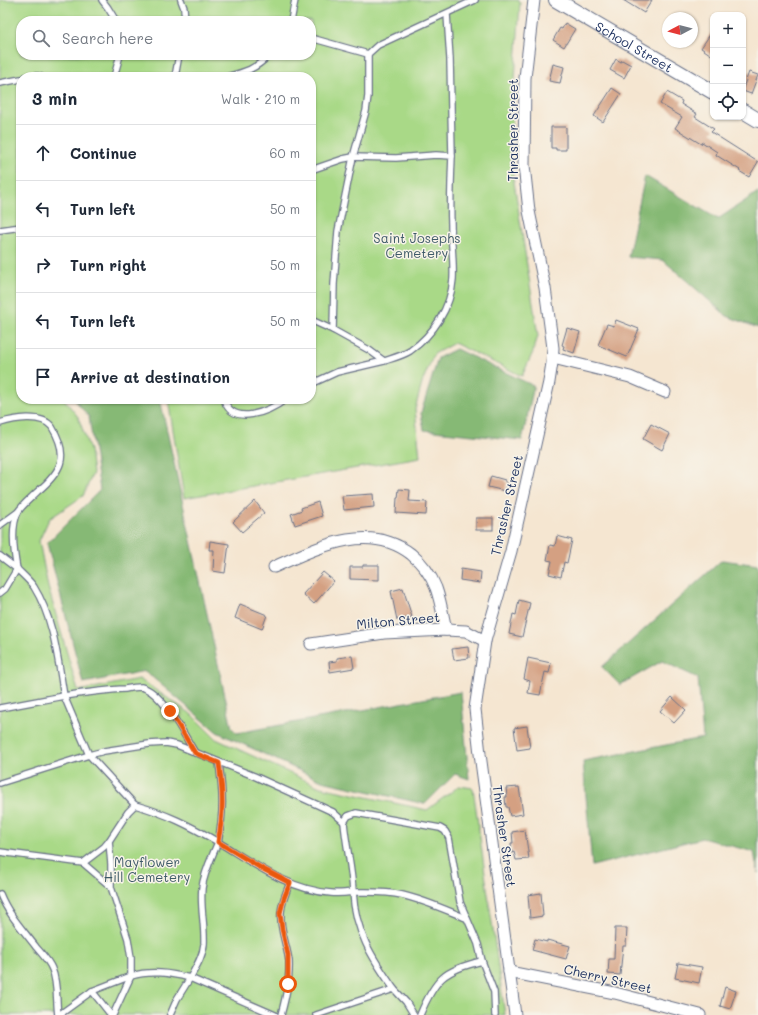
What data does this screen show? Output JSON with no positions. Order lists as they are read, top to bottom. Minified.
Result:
{"streets":{"street":["School Street","Thrasher Street","Milton Street","Cherry Street"]},"crossings":[["Thrasher Street","Milton Street"],["Thrasher Street","Cherry Street"]],"parks":["Saint Josephs Cemetery","Mayflower Hill Cemetery"],"north":"left","page":{"map_buttons":["+","−"],"search":"Search here","heading":["3 min","Walk · 210 m"],"list":[["Continue","60 m"],["Turn left","50 m"],["Turn right","50 m"],["Turn left","50 m"],"Arrive at destination"]}}
